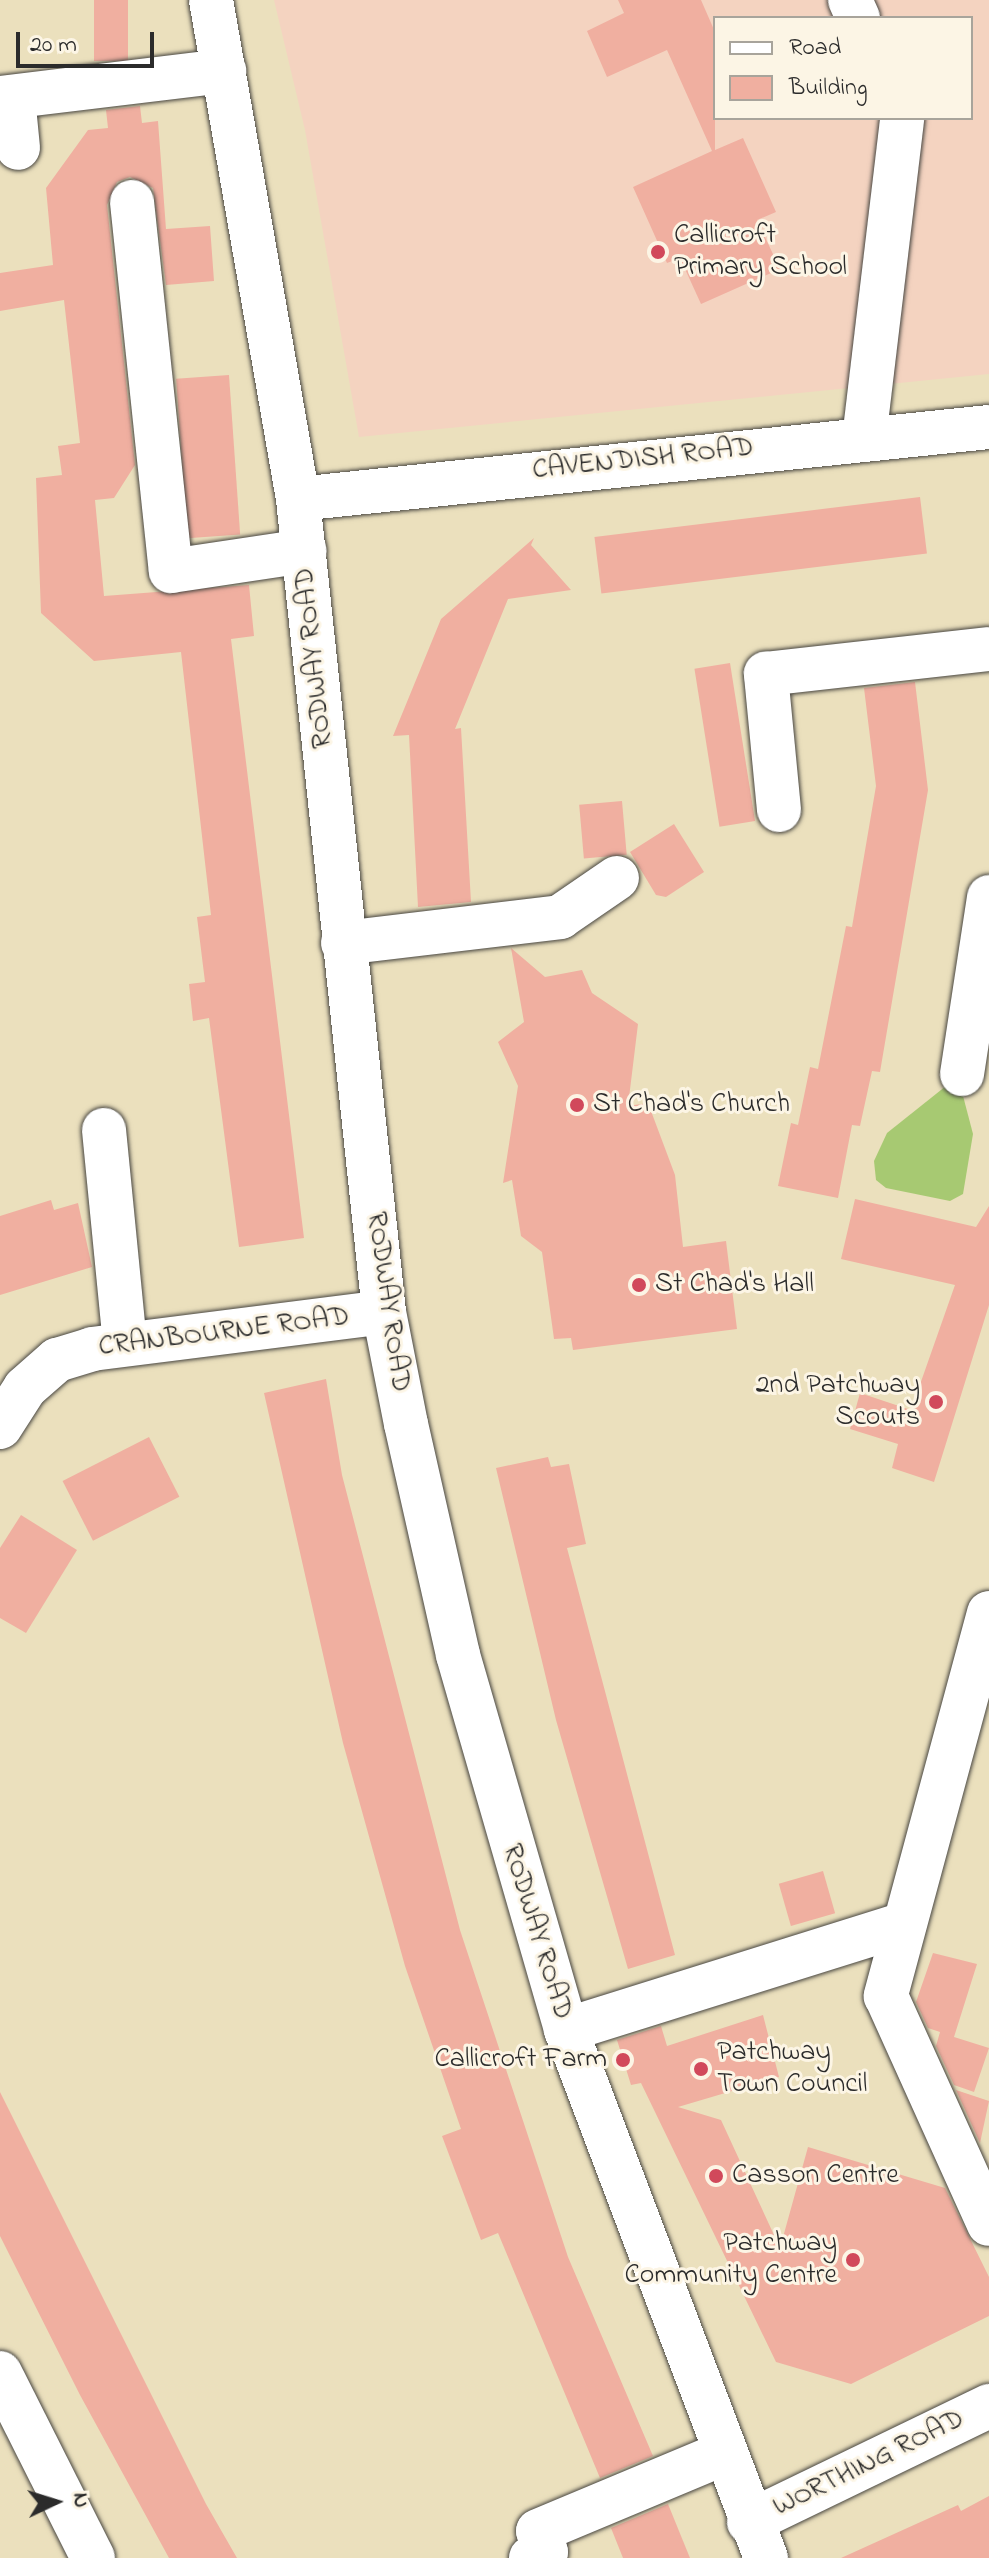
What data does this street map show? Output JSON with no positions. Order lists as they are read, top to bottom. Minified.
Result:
{"streets":{"street":["CAVENDISH ROAD","RODWAY ROAD","CRANBOURNE ROAD","WORTHING ROAD"]},"crossings":[["CAVENDISH ROAD","RODWAY ROAD"],["RODWAY ROAD","CRANBOURNE ROAD"],["RODWAY ROAD","WORTHING ROAD"]],"places":["Callicroft Primary School","St Chad's Church","St Chad's Hall","2nd Patchway Scouts","Callicroft Farm","Patchway Town Council","Casson Centre","Patchway Community Centre"],"legend":["Road","Building"],"scale_bar":"20 m","north":"right"}
